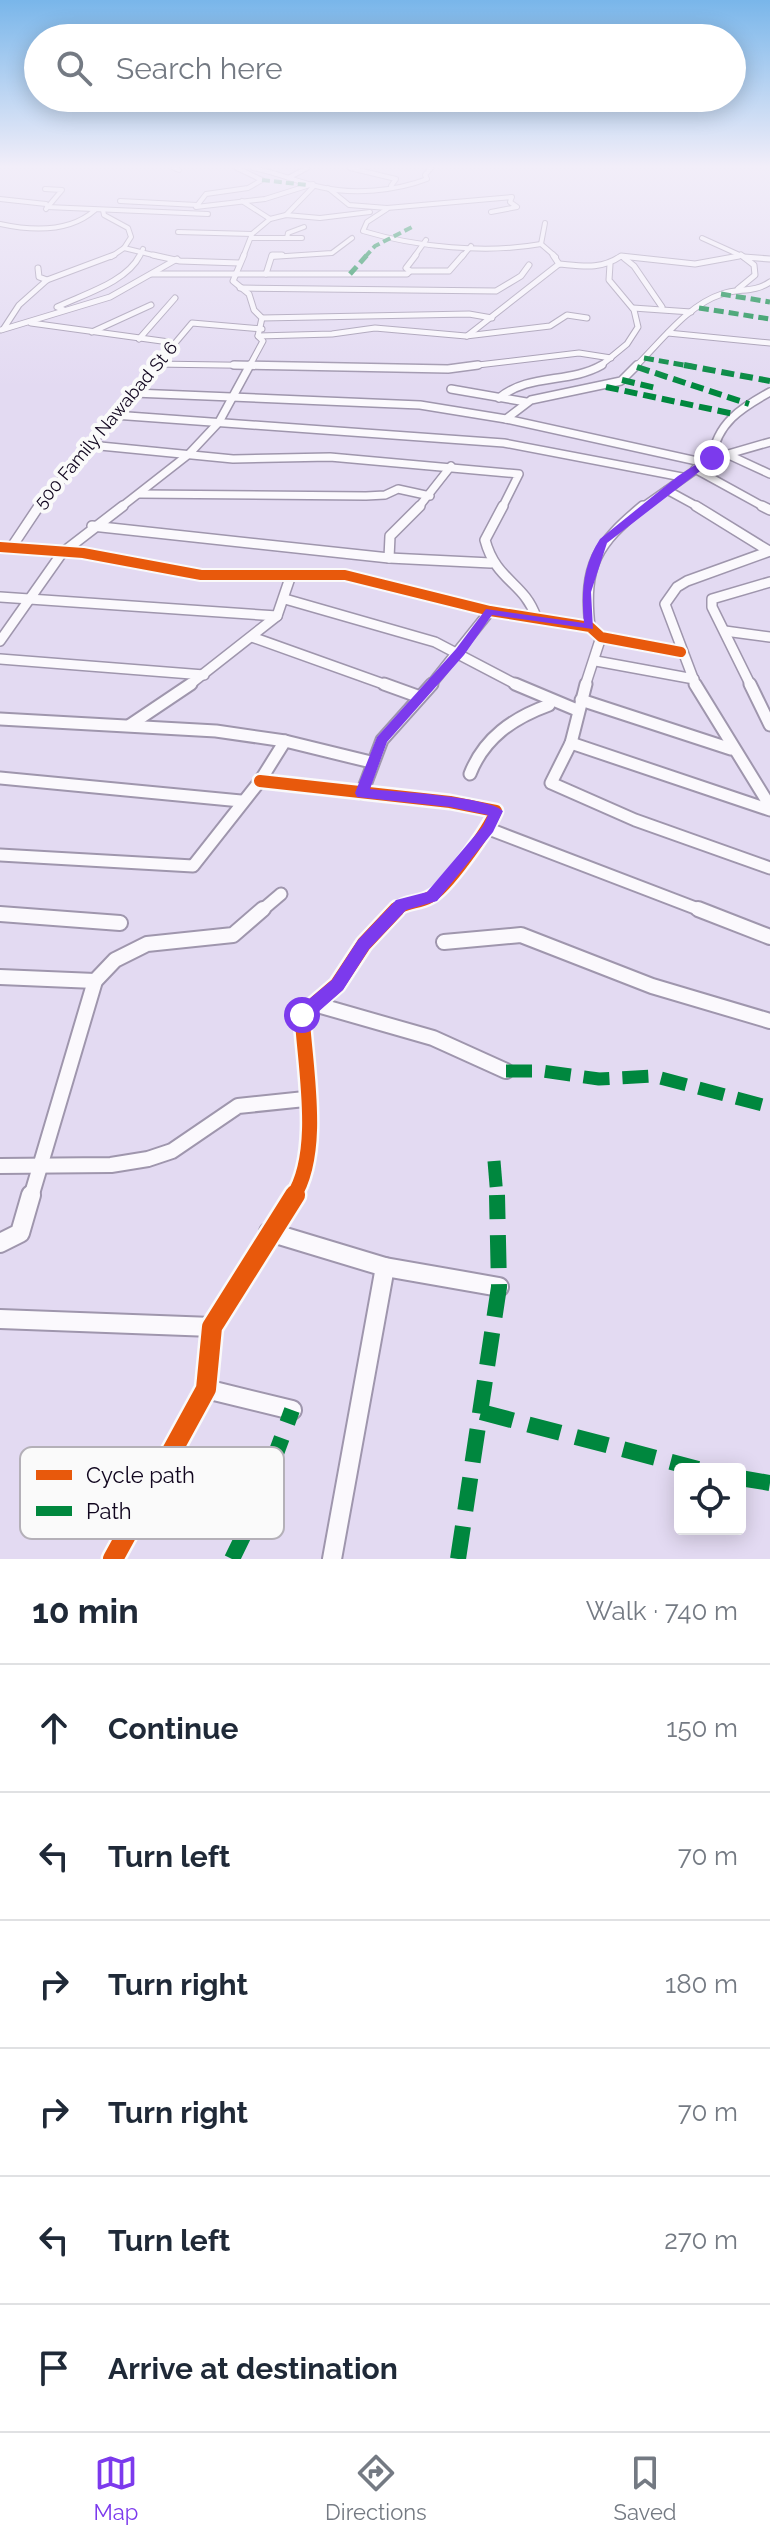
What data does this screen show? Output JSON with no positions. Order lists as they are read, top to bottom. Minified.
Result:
{"streets":{"street":["500 Family Nawabad St 6"]},"legend":["Cycle path","Path"],"page":{"search":"Search here","heading":["10 min","Walk · 740 m"],"list":[["Continue","150 m"],["Turn left","70 m"],["Turn right","180 m"],["Turn right","70 m"],["Turn left","270 m"],"Arrive at destination"],"nav":["Map","Directions","Saved"]}}
